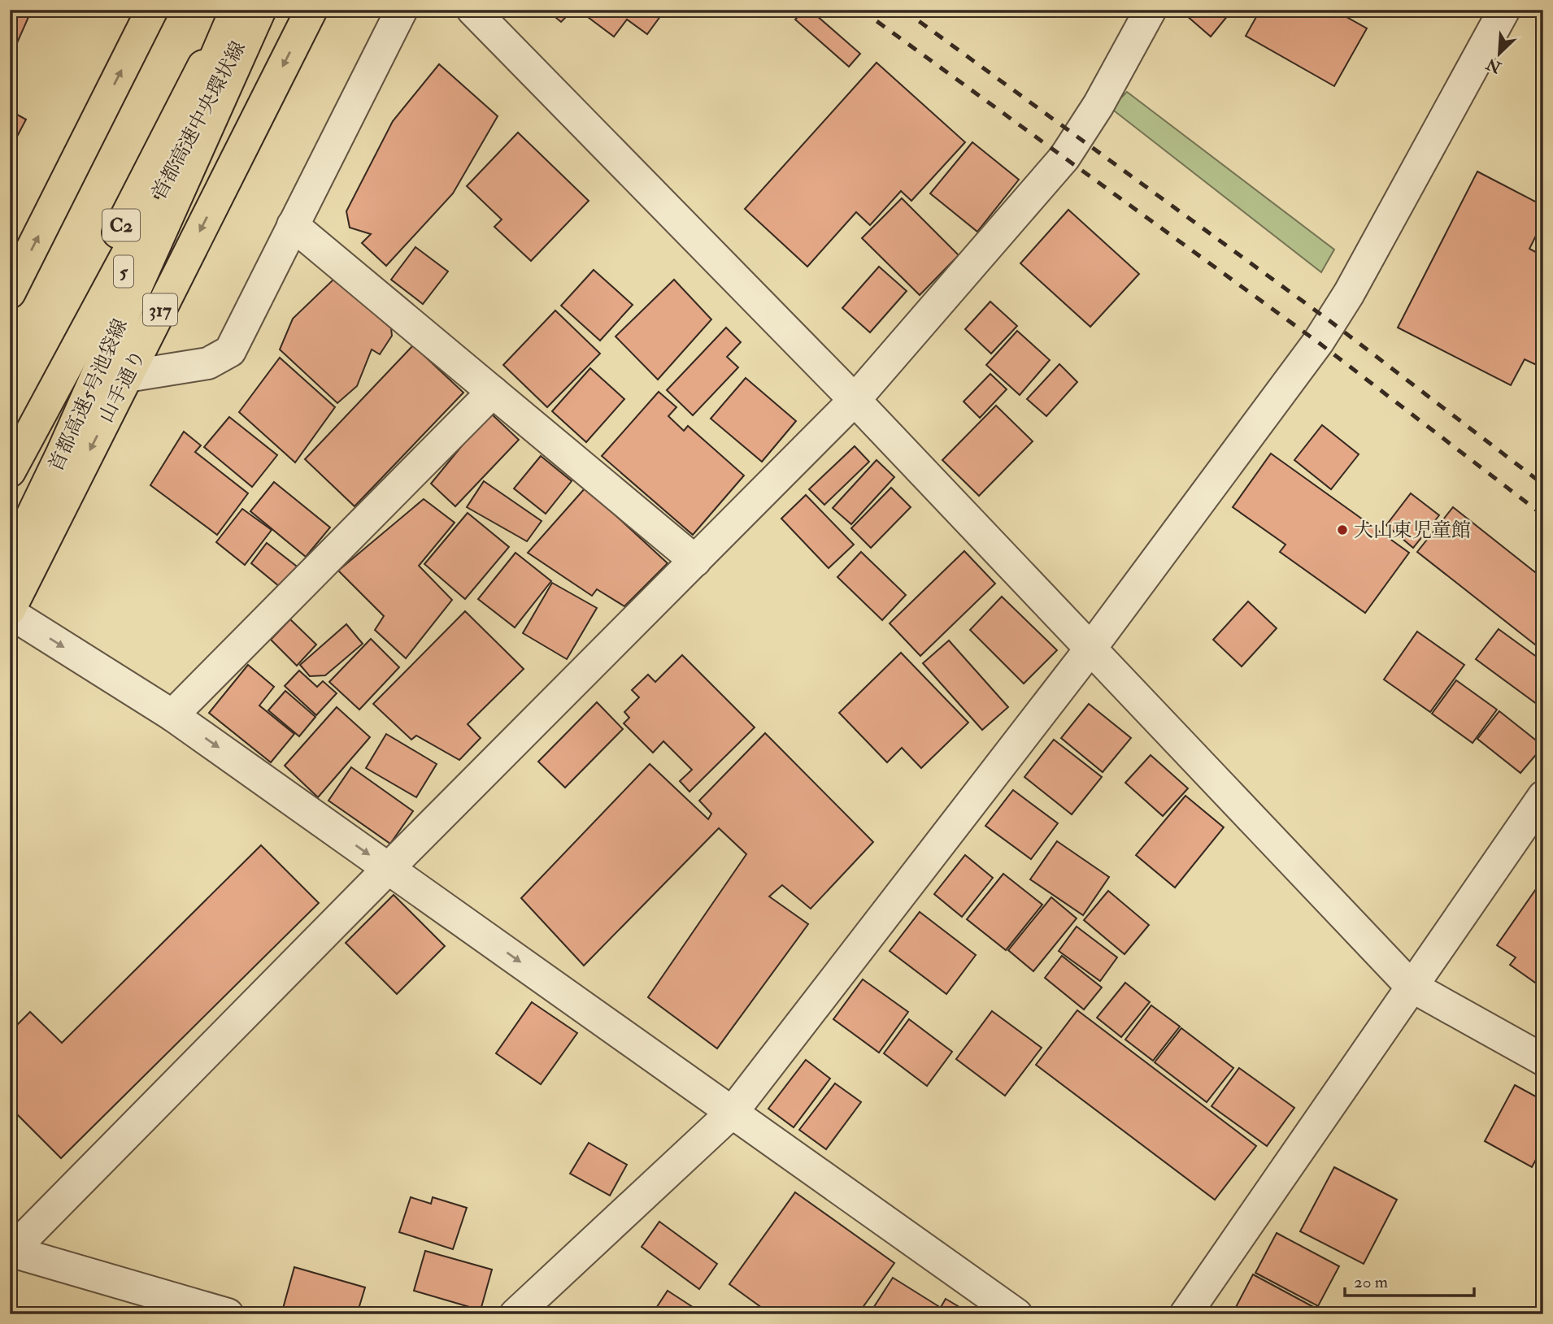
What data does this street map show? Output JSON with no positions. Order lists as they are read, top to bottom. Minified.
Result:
{"streets":{"main road":["首都高速中央環状線","C2","5","317","山手通り","首都高速5号池袋線"]},"crossings":[["首都高速中央環状線","首都高速5号池袋線"]],"places":["大山東児童館"],"scale_bar":"20 m","north":"bottom left"}
